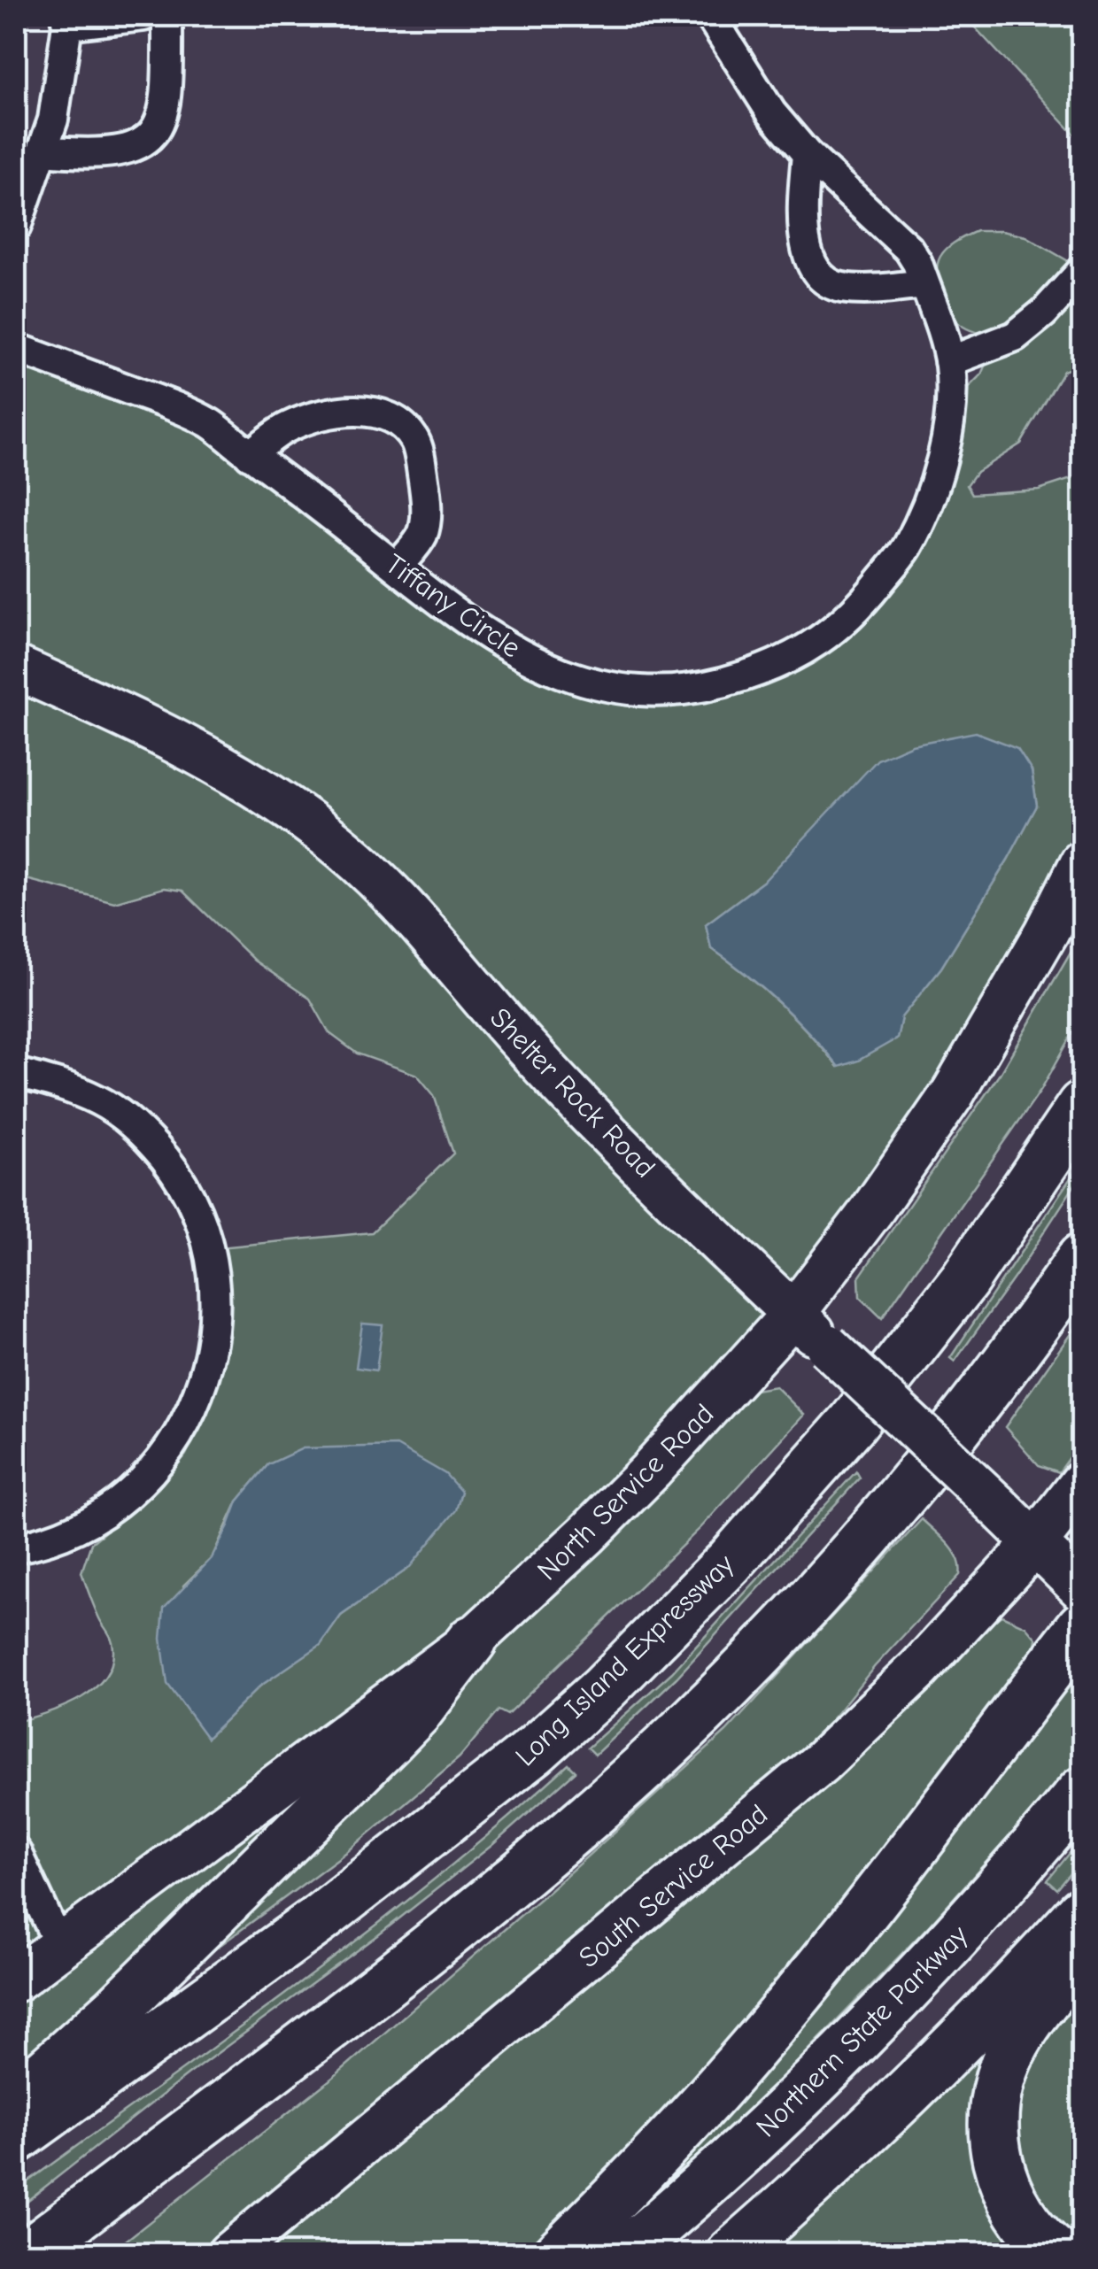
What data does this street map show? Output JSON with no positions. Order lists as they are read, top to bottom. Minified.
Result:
{"streets":{"highway":["Long Island Expressway","Northern State Parkway"],"main road":["Shelter Rock Road","North Service Road","South Service Road"],"street":["Tiffany Circle"]},"crossings":[["Shelter Rock Road","North Service Road"],["Shelter Rock Road","South Service Road"]]}
